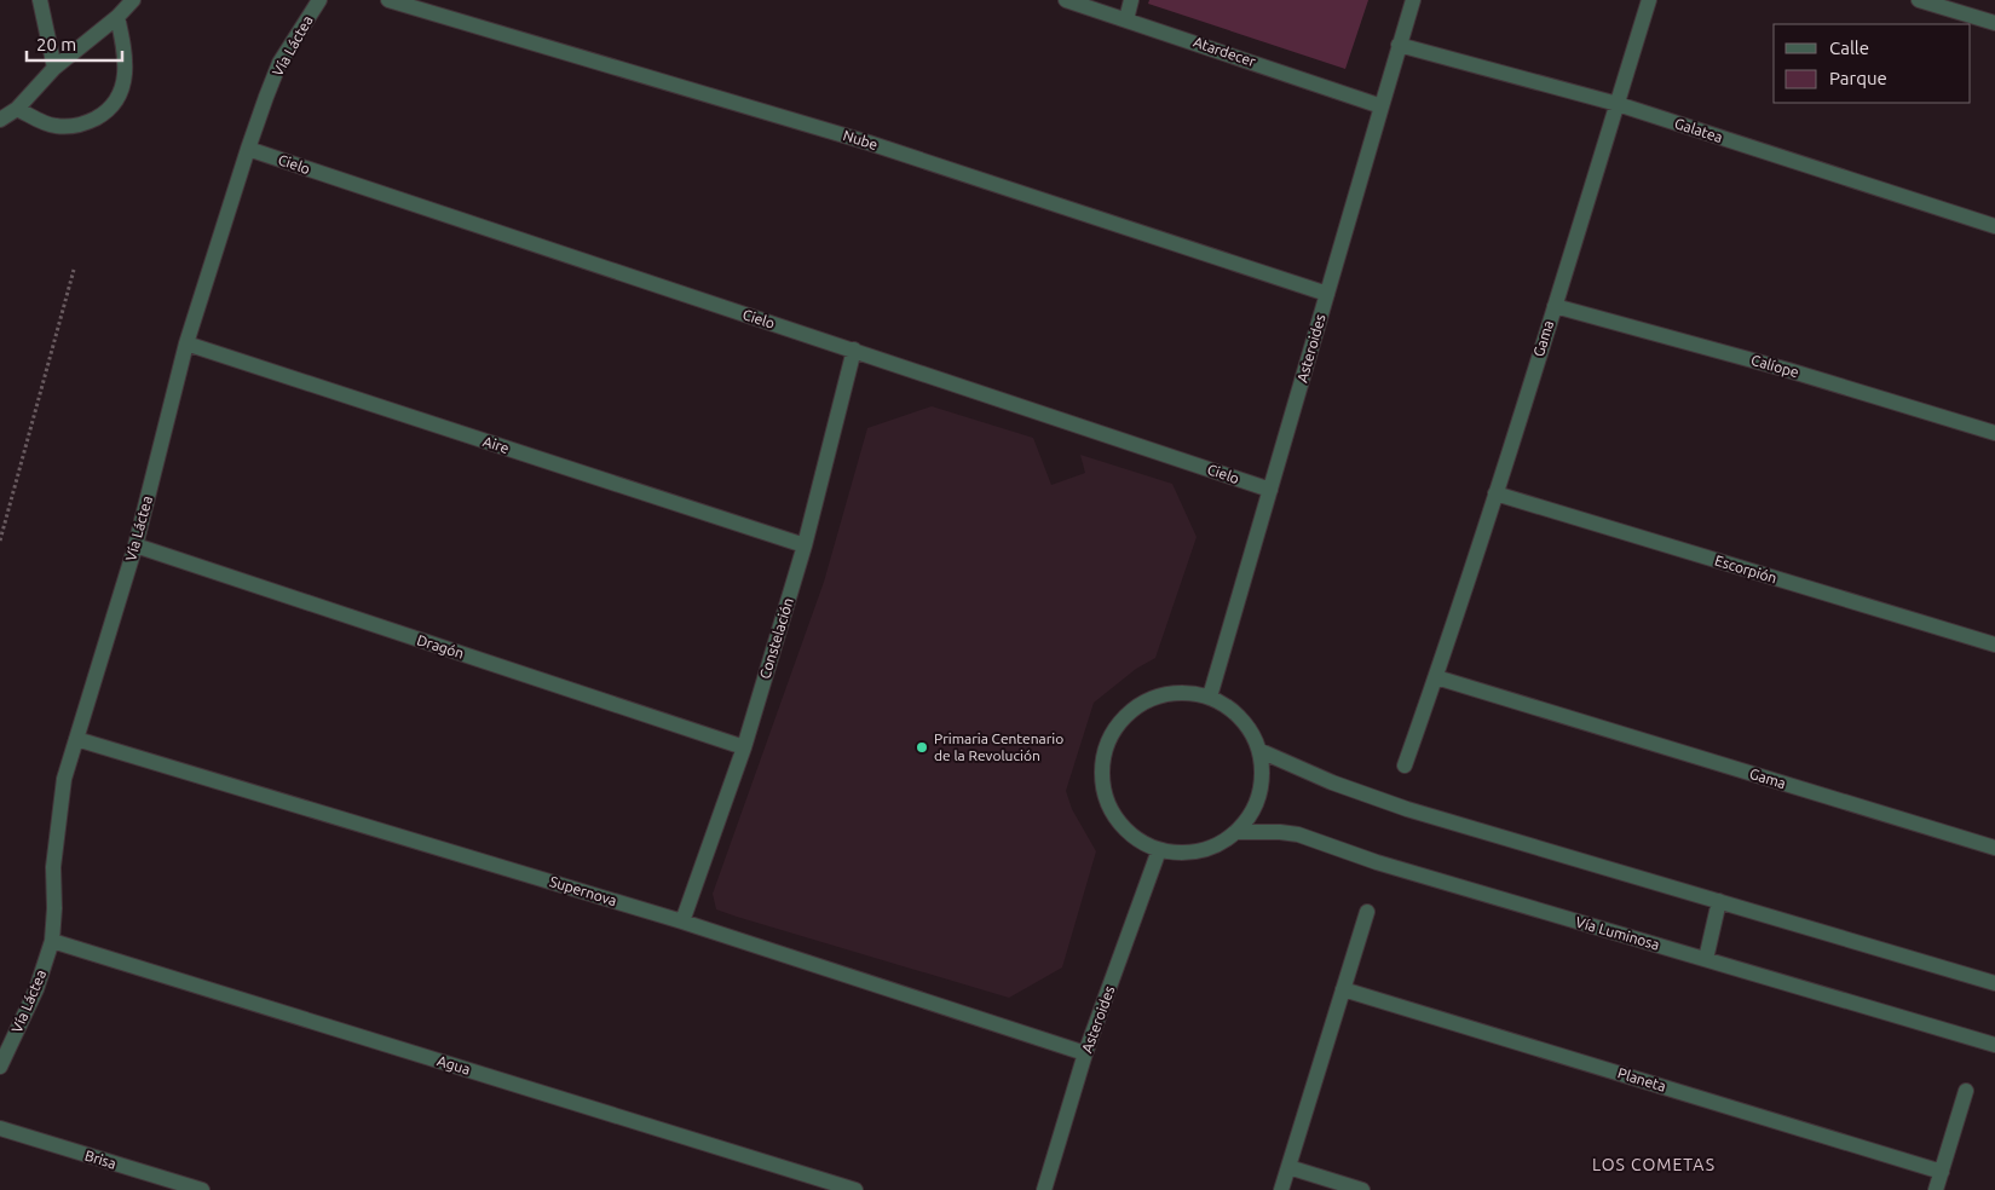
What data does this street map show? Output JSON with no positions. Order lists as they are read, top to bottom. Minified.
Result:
{"streets":{"street":["Vía Láctea","Atardecer","Galatea","Nube","Cielo","Gama","Asteroides","Calíope","Aire","Escorpión","Constelación","Dragón","Supernova","Vía Luminosa","Agua","Planeta","Brisa"]},"crossings":[["Vía Láctea","Cielo"],["Vía Láctea","Aire"],["Vía Láctea","Dragón"],["Vía Láctea","Supernova"],["Vía Láctea","Agua"],["Atardecer","Asteroides"],["Galatea","Gama"],["Galatea","Asteroides"],["Nube","Asteroides"],["Cielo","Asteroides"],["Cielo","Constelación"],["Gama","Calíope"],["Gama","Escorpión"],["Asteroides","Supernova"],["Asteroides","Vía Luminosa"],["Aire","Constelación"],["Constelación","Dragón"],["Constelación","Supernova"]],"districts":["LOS COMETAS"],"places":["Primaria Centenario de la Revolución"],"legend":["Calle","Parque"],"scale_bar":"20 m"}
